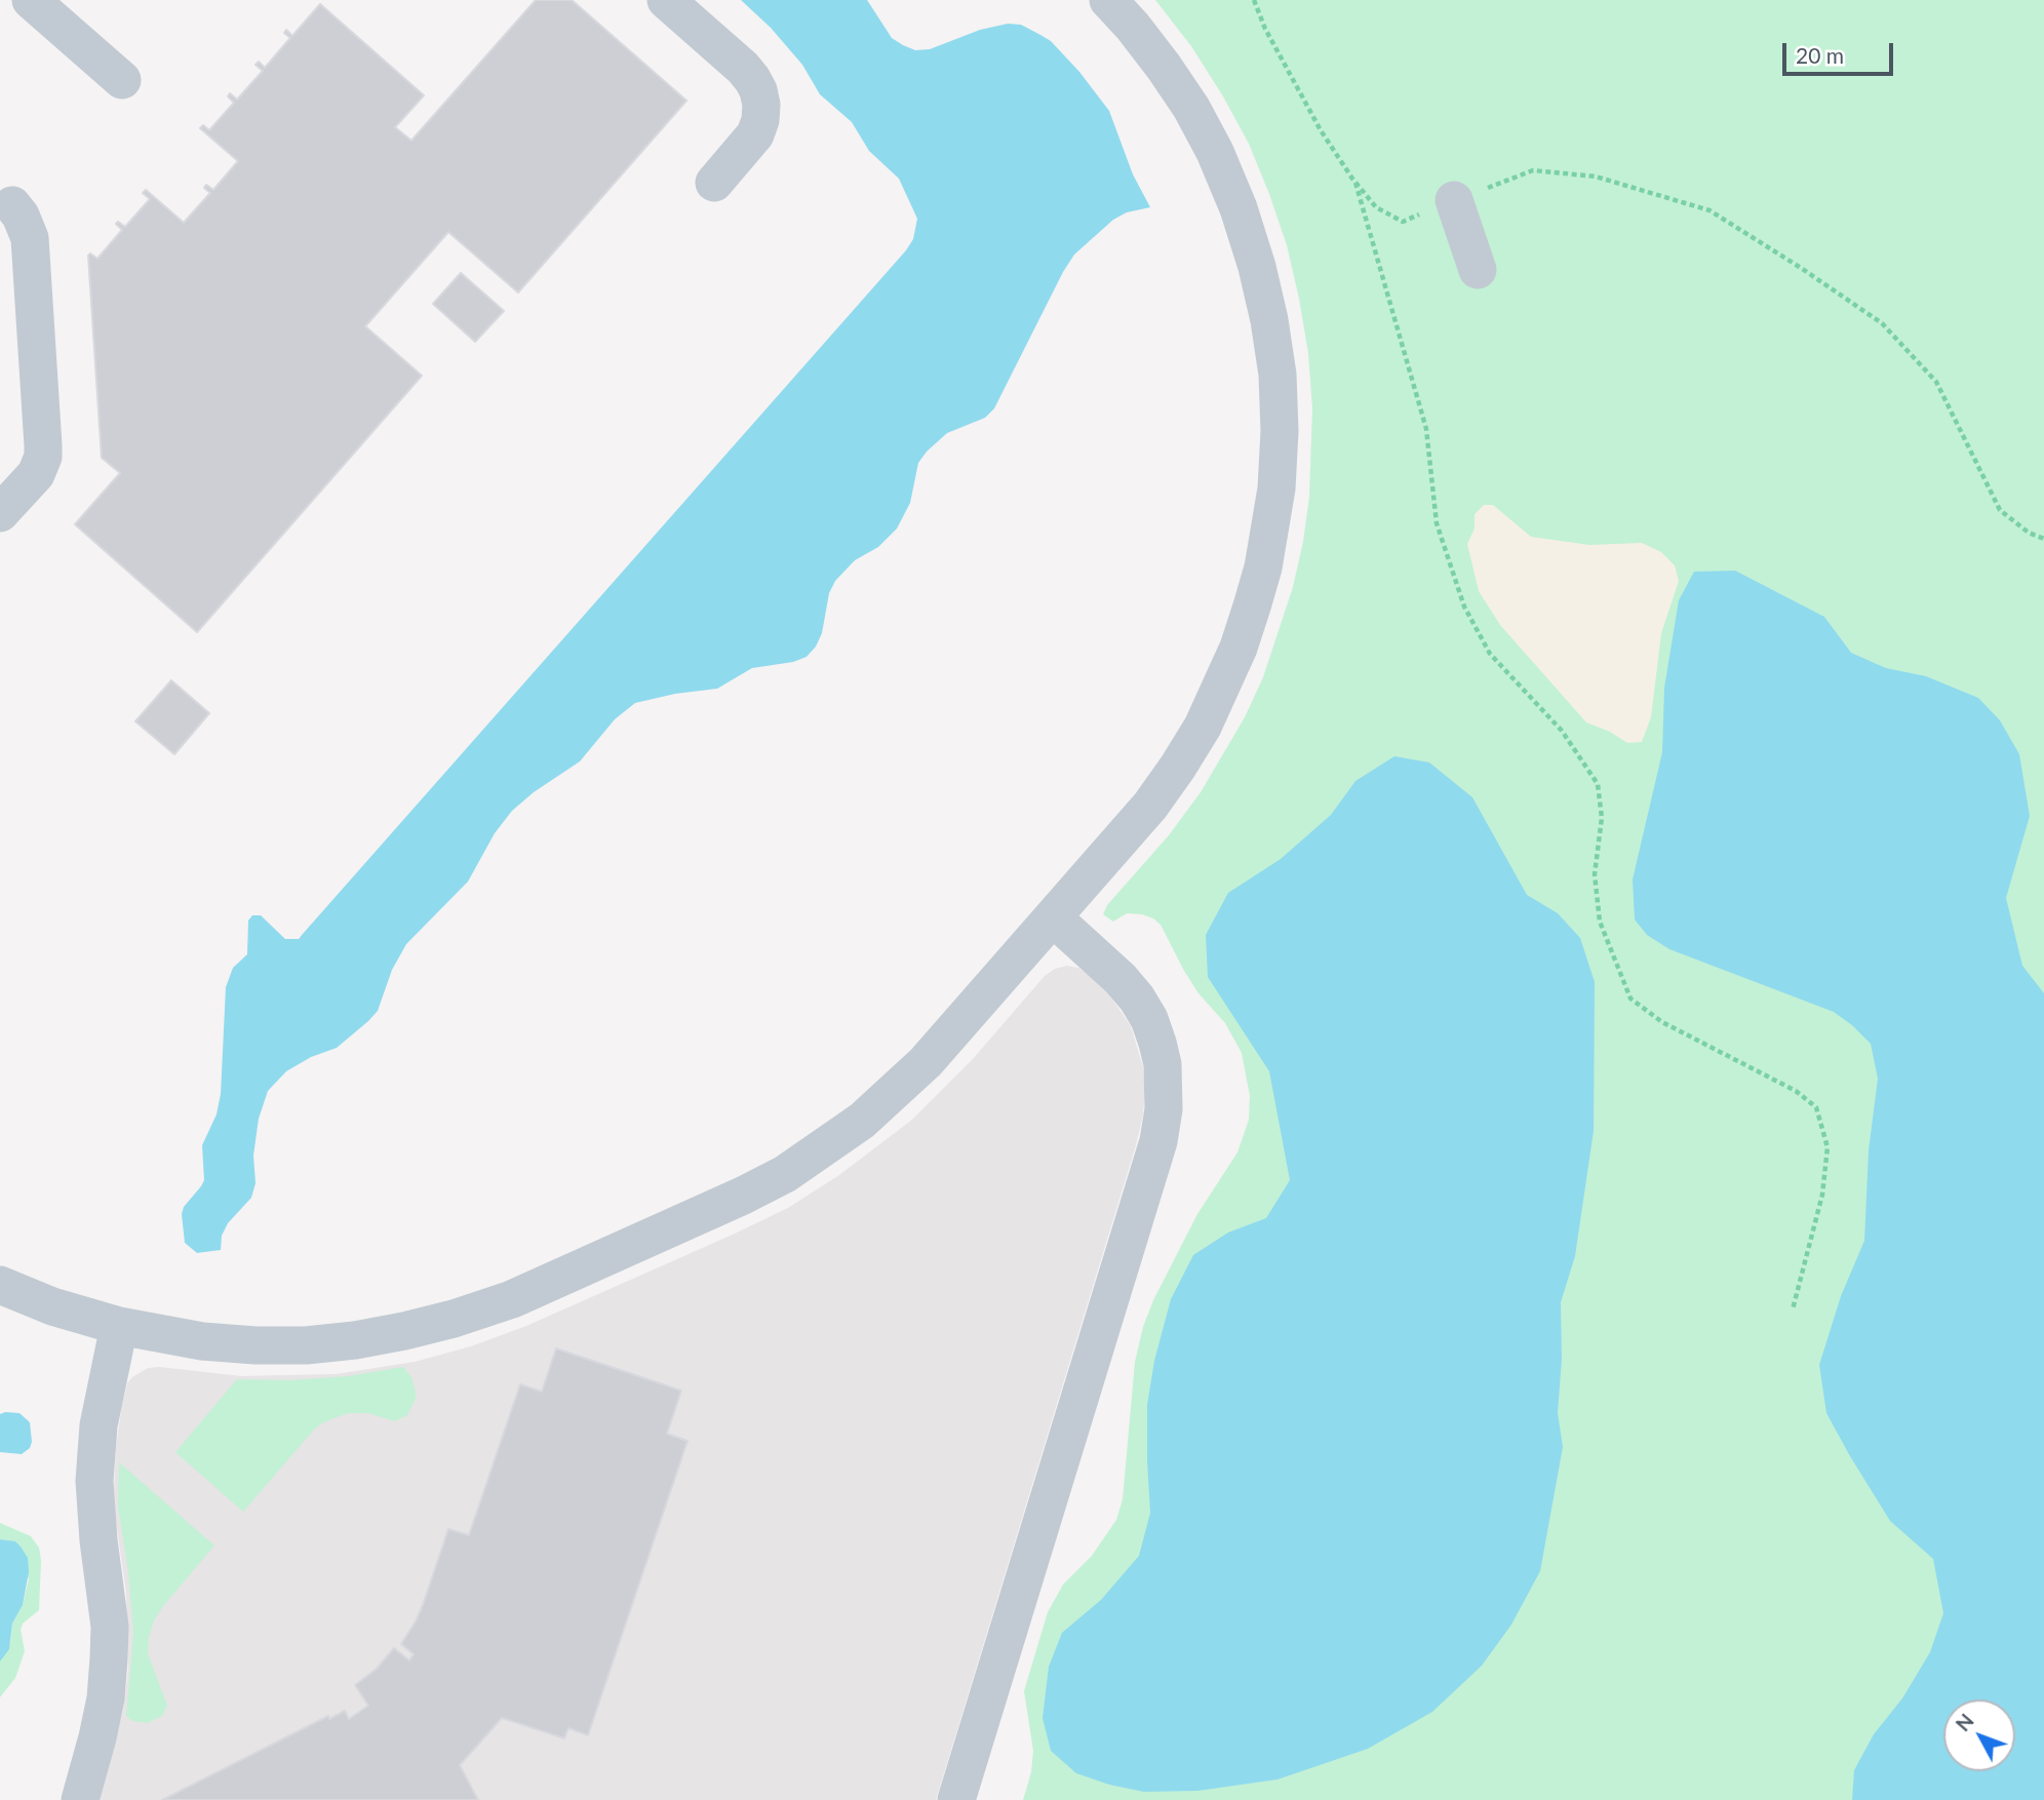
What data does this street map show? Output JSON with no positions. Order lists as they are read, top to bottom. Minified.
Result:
{"scale_bar":"20 m","north":"top left"}
